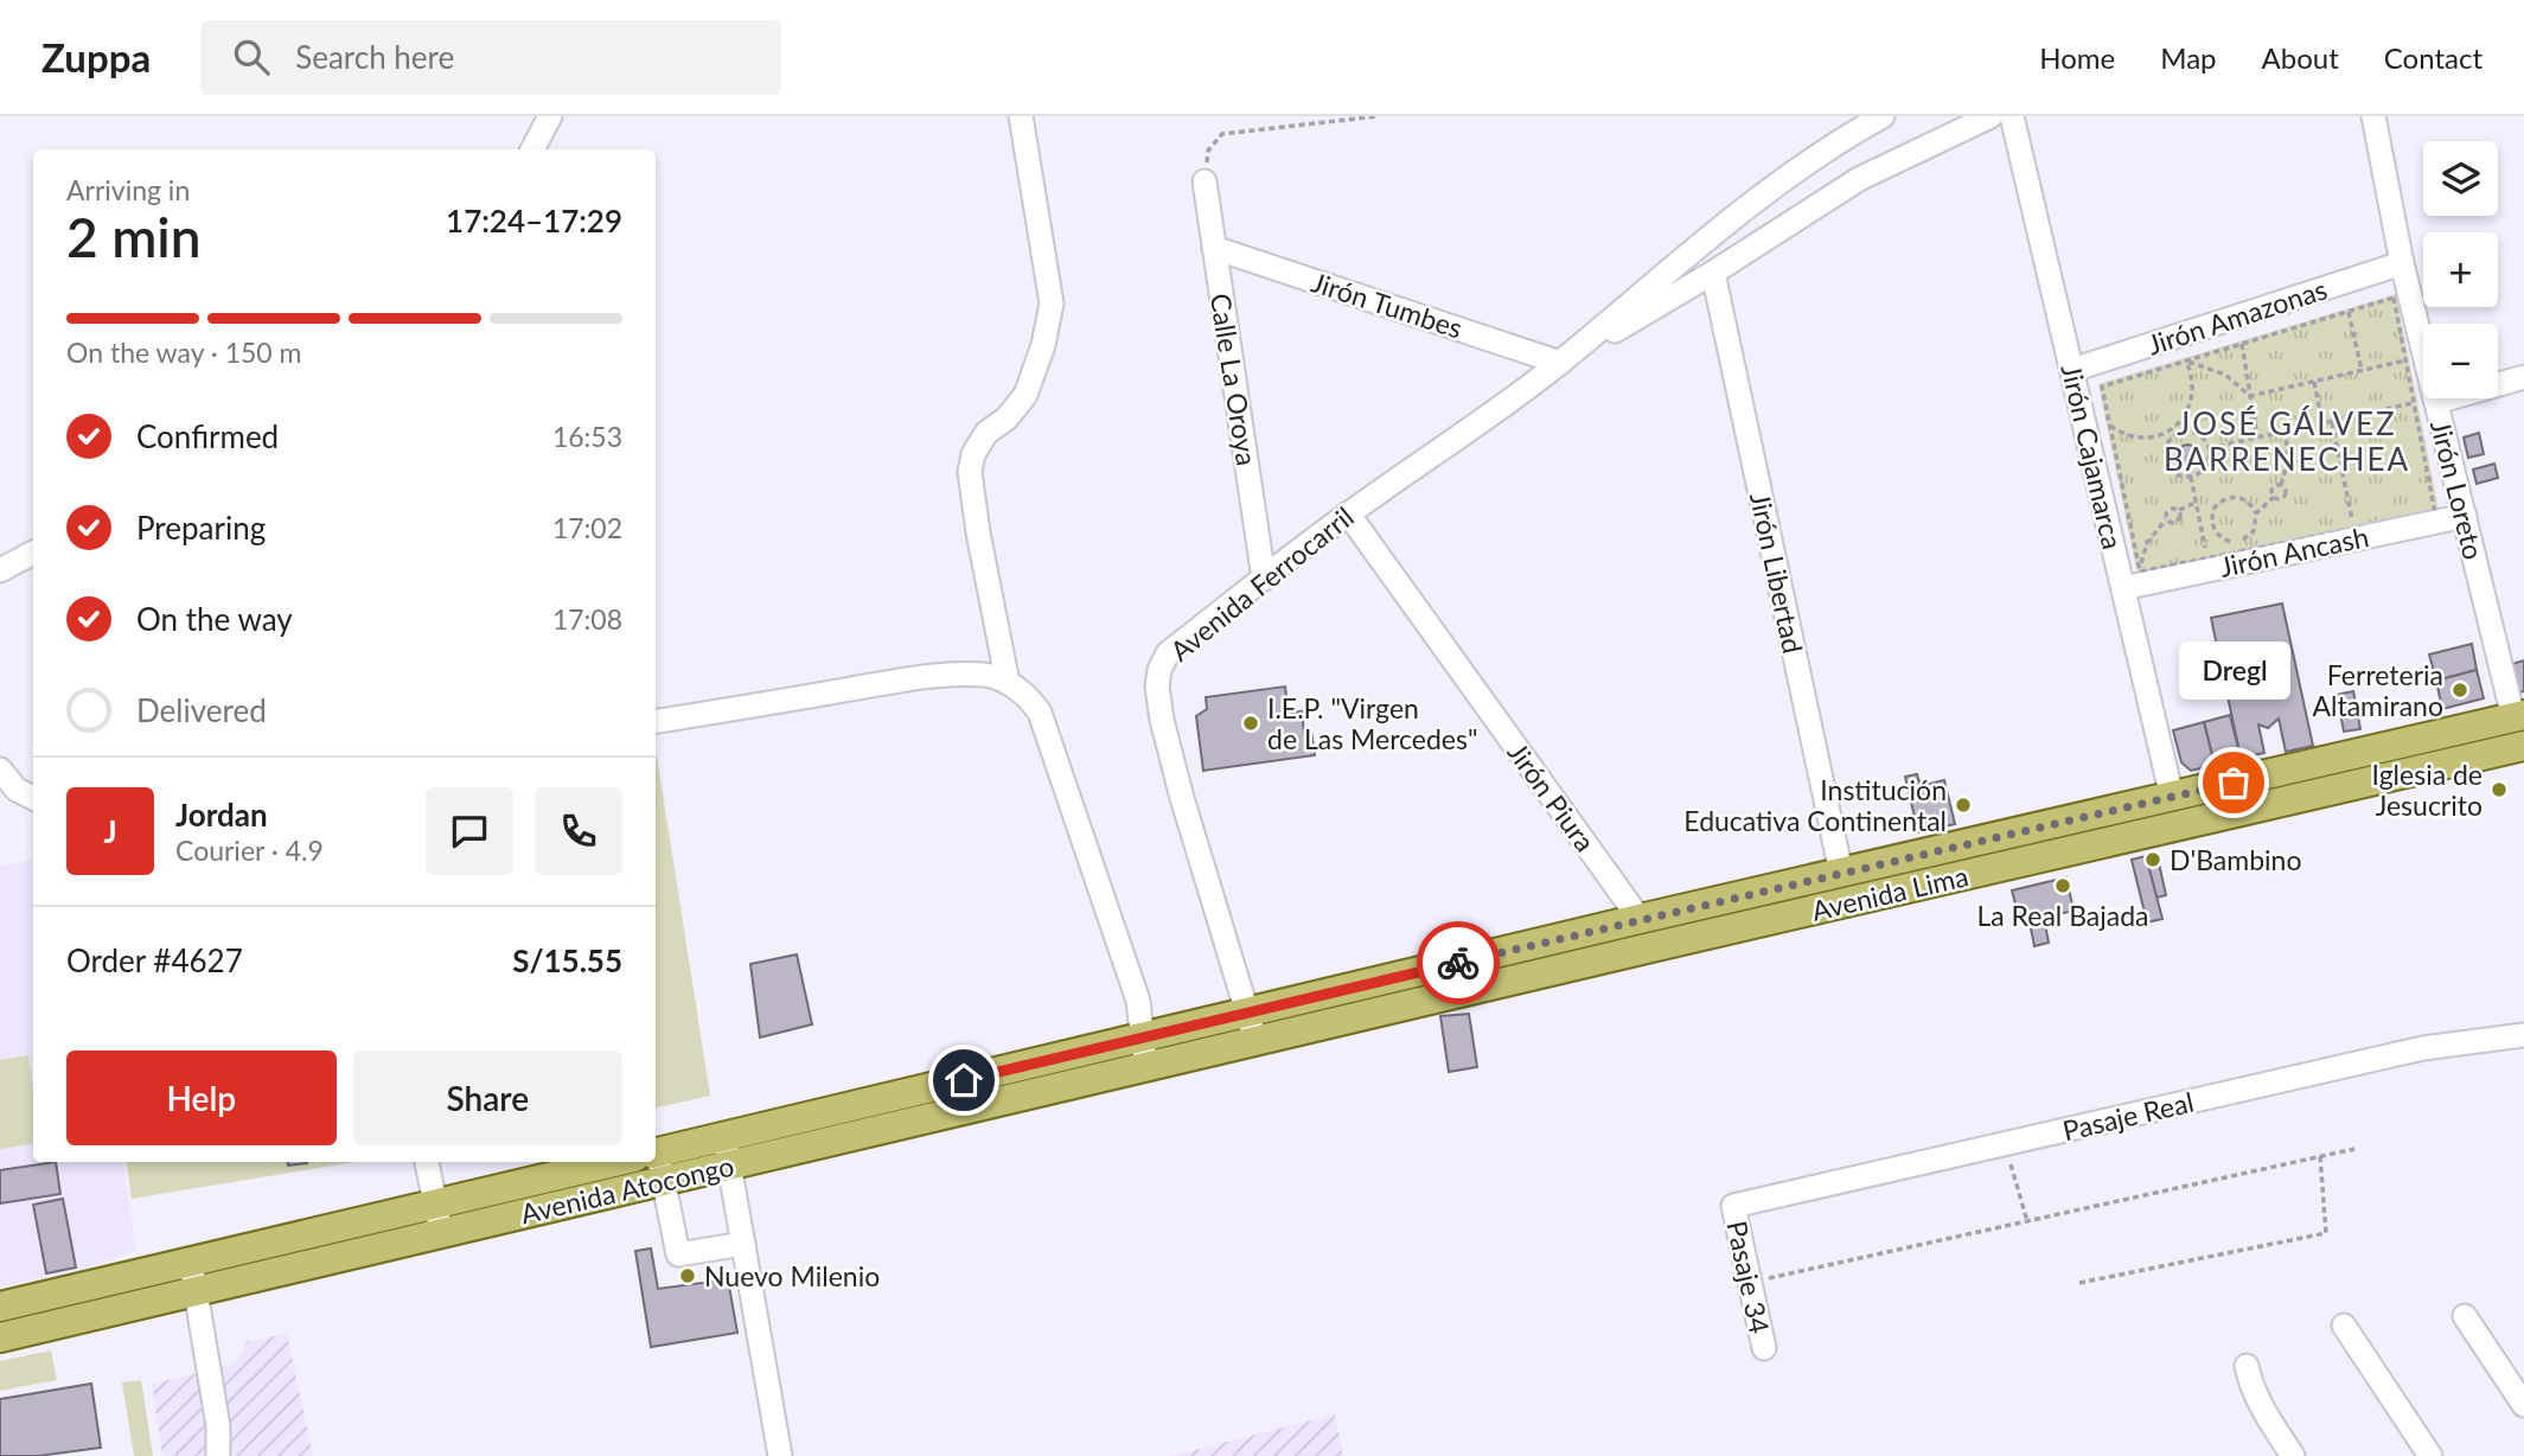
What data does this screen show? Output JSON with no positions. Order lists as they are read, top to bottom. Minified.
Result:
{"streets":{"main road":["Avenida Lima","Avenida Atocongo"],"street":["Jirón Tumbes","Jirón Amazonas","Calle La Oroya","Jirón Cajamarca","Jirón Loreto","Jirón Ancash","Jirón Libertad","Avenida Ferrocarril","Jirón Piura","Pasaje Real","Pasaje 34"]},"crossings":[["Jirón Tumbes","Calle La Oroya"],["Jirón Tumbes","Avenida Ferrocarril"],["Jirón Amazonas","Jirón Cajamarca"],["Jirón Amazonas","Jirón Loreto"],["Calle La Oroya","Avenida Ferrocarril"],["Jirón Cajamarca","Jirón Ancash"],["Jirón Cajamarca","Avenida Lima"],["Jirón Loreto","Jirón Ancash"],["Jirón Loreto","Avenida Lima"],["Jirón Libertad","Avenida Ferrocarril"],["Jirón Libertad","Avenida Lima"],["Avenida Ferrocarril","Jirón Piura"],["Avenida Ferrocarril","Avenida Lima"],["Avenida Ferrocarril","Avenida Atocongo"],["Jirón Piura","Avenida Lima"],["Avenida Lima","Avenida Atocongo"],["Pasaje Real","Pasaje 34"]],"districts":["JOSÉ GÁLVEZ BARRENECHEA"],"places":["Ferreteria Altamirano","I.E.P. \"Virgen de Las Mercedes\"","Dregl","Iglesia de Jesucrito","Institución Educativa Continental","D'Bambino","La Real Bajada","Nuevo Milenio"],"page":{"header":"Zuppa","search":"Search here","nav":["Home","Map","About","Contact"],"map_buttons":["+","−"],"heading":["2 min","Arriving in","17:24–17:29"],"panel":["Jordan","Courier · 4.9","Order #4627","S/15.55"],"bar":"On the way · 150 m","list":[["Confirmed","16:53"],["Preparing","17:02"],["On the way","17:08"],"Delivered"],"bubble":"Dregl","round":"J","buttons":["Help","Share"]}}
